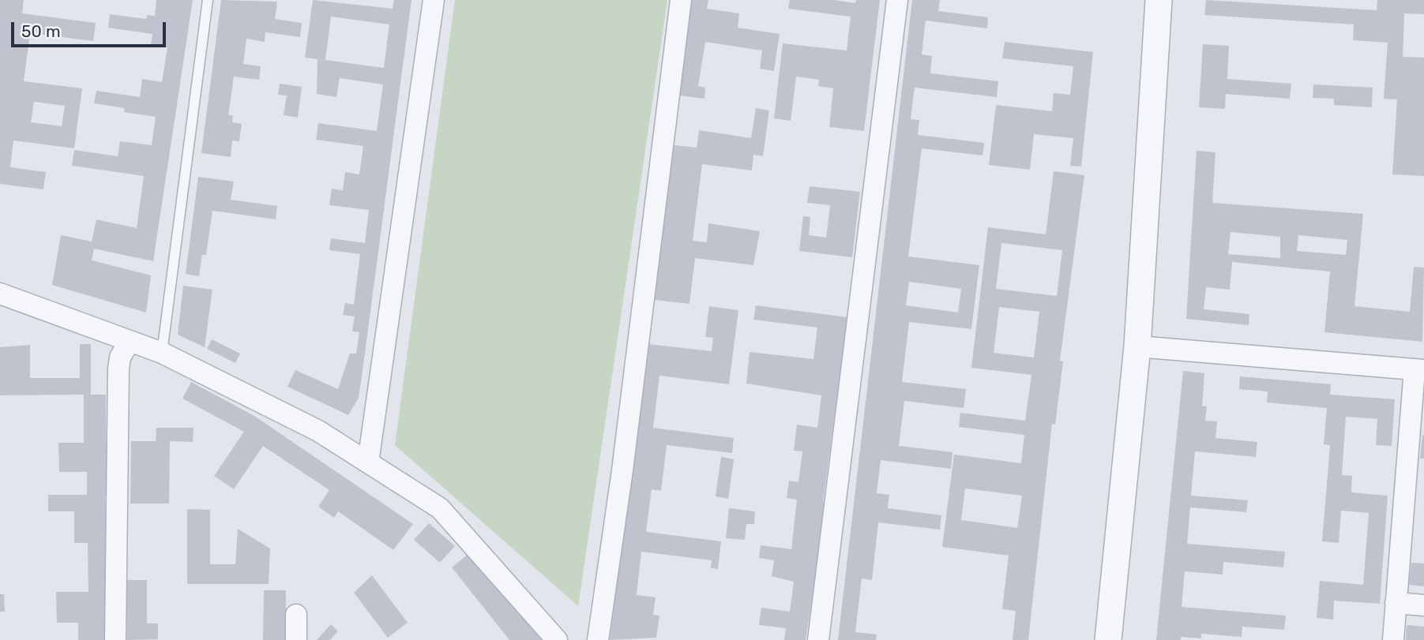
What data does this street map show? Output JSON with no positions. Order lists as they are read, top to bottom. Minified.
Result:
{"scale_bar":"50 m"}
